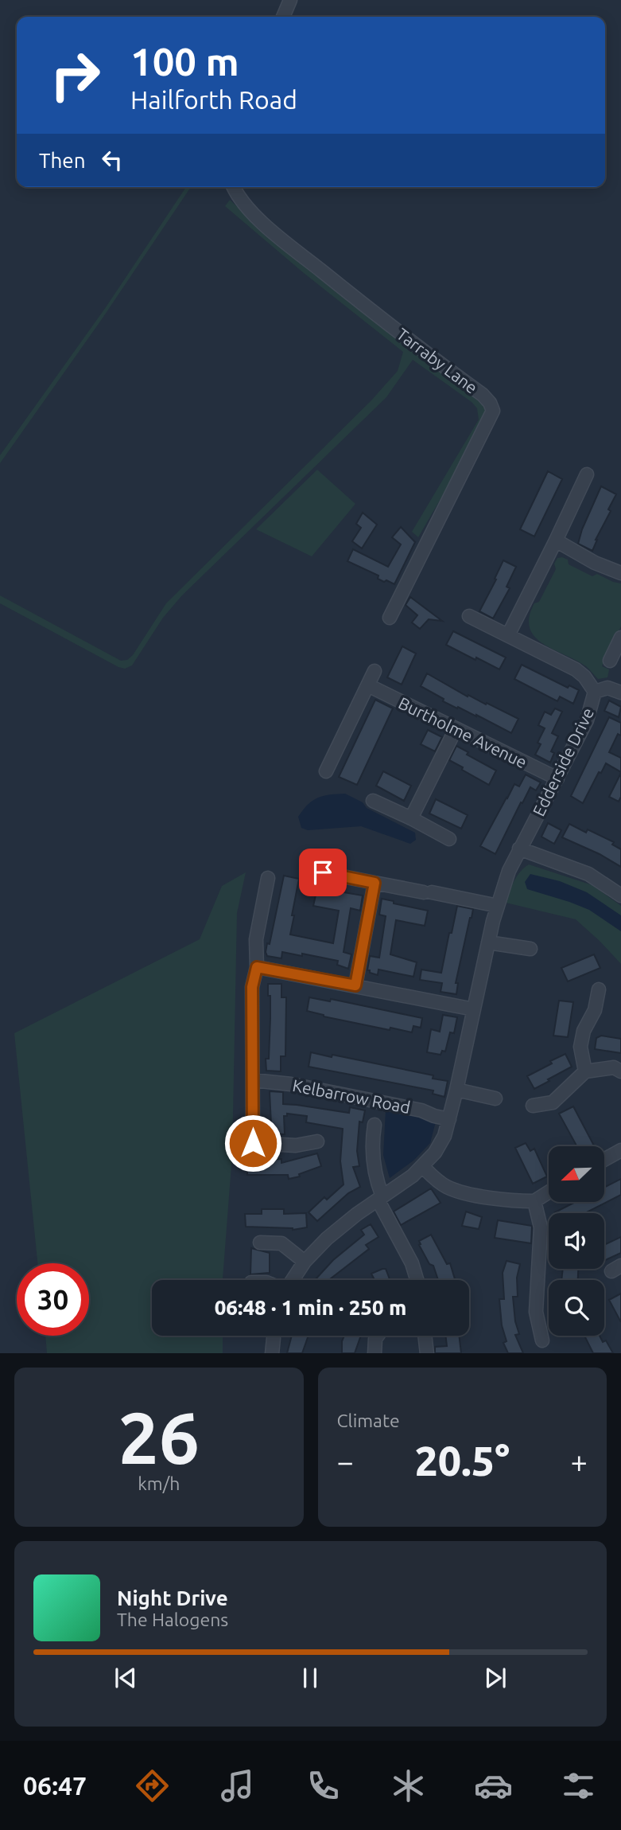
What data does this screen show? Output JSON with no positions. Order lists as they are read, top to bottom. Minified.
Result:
{"streets":{"street":["Tarraby Lane","Burtholme Avenue","Edderside Drive","Kelbarrow Road"]},"crossings":[["Burtholme Avenue","Edderside Drive"],["Edderside Drive","Kelbarrow Road"]],"north":"bottom left","page":{"turn":["100 m","Hailforth Road"],"then":"Then","limit":"30","trip":"06:48 · 1 min · 250 m","tile":[["26","km/h"],"Climate"],"heat":["−","20.5°","+"],"song":["Night Drive","The Halogens"],"tabs":"06:47"}}
